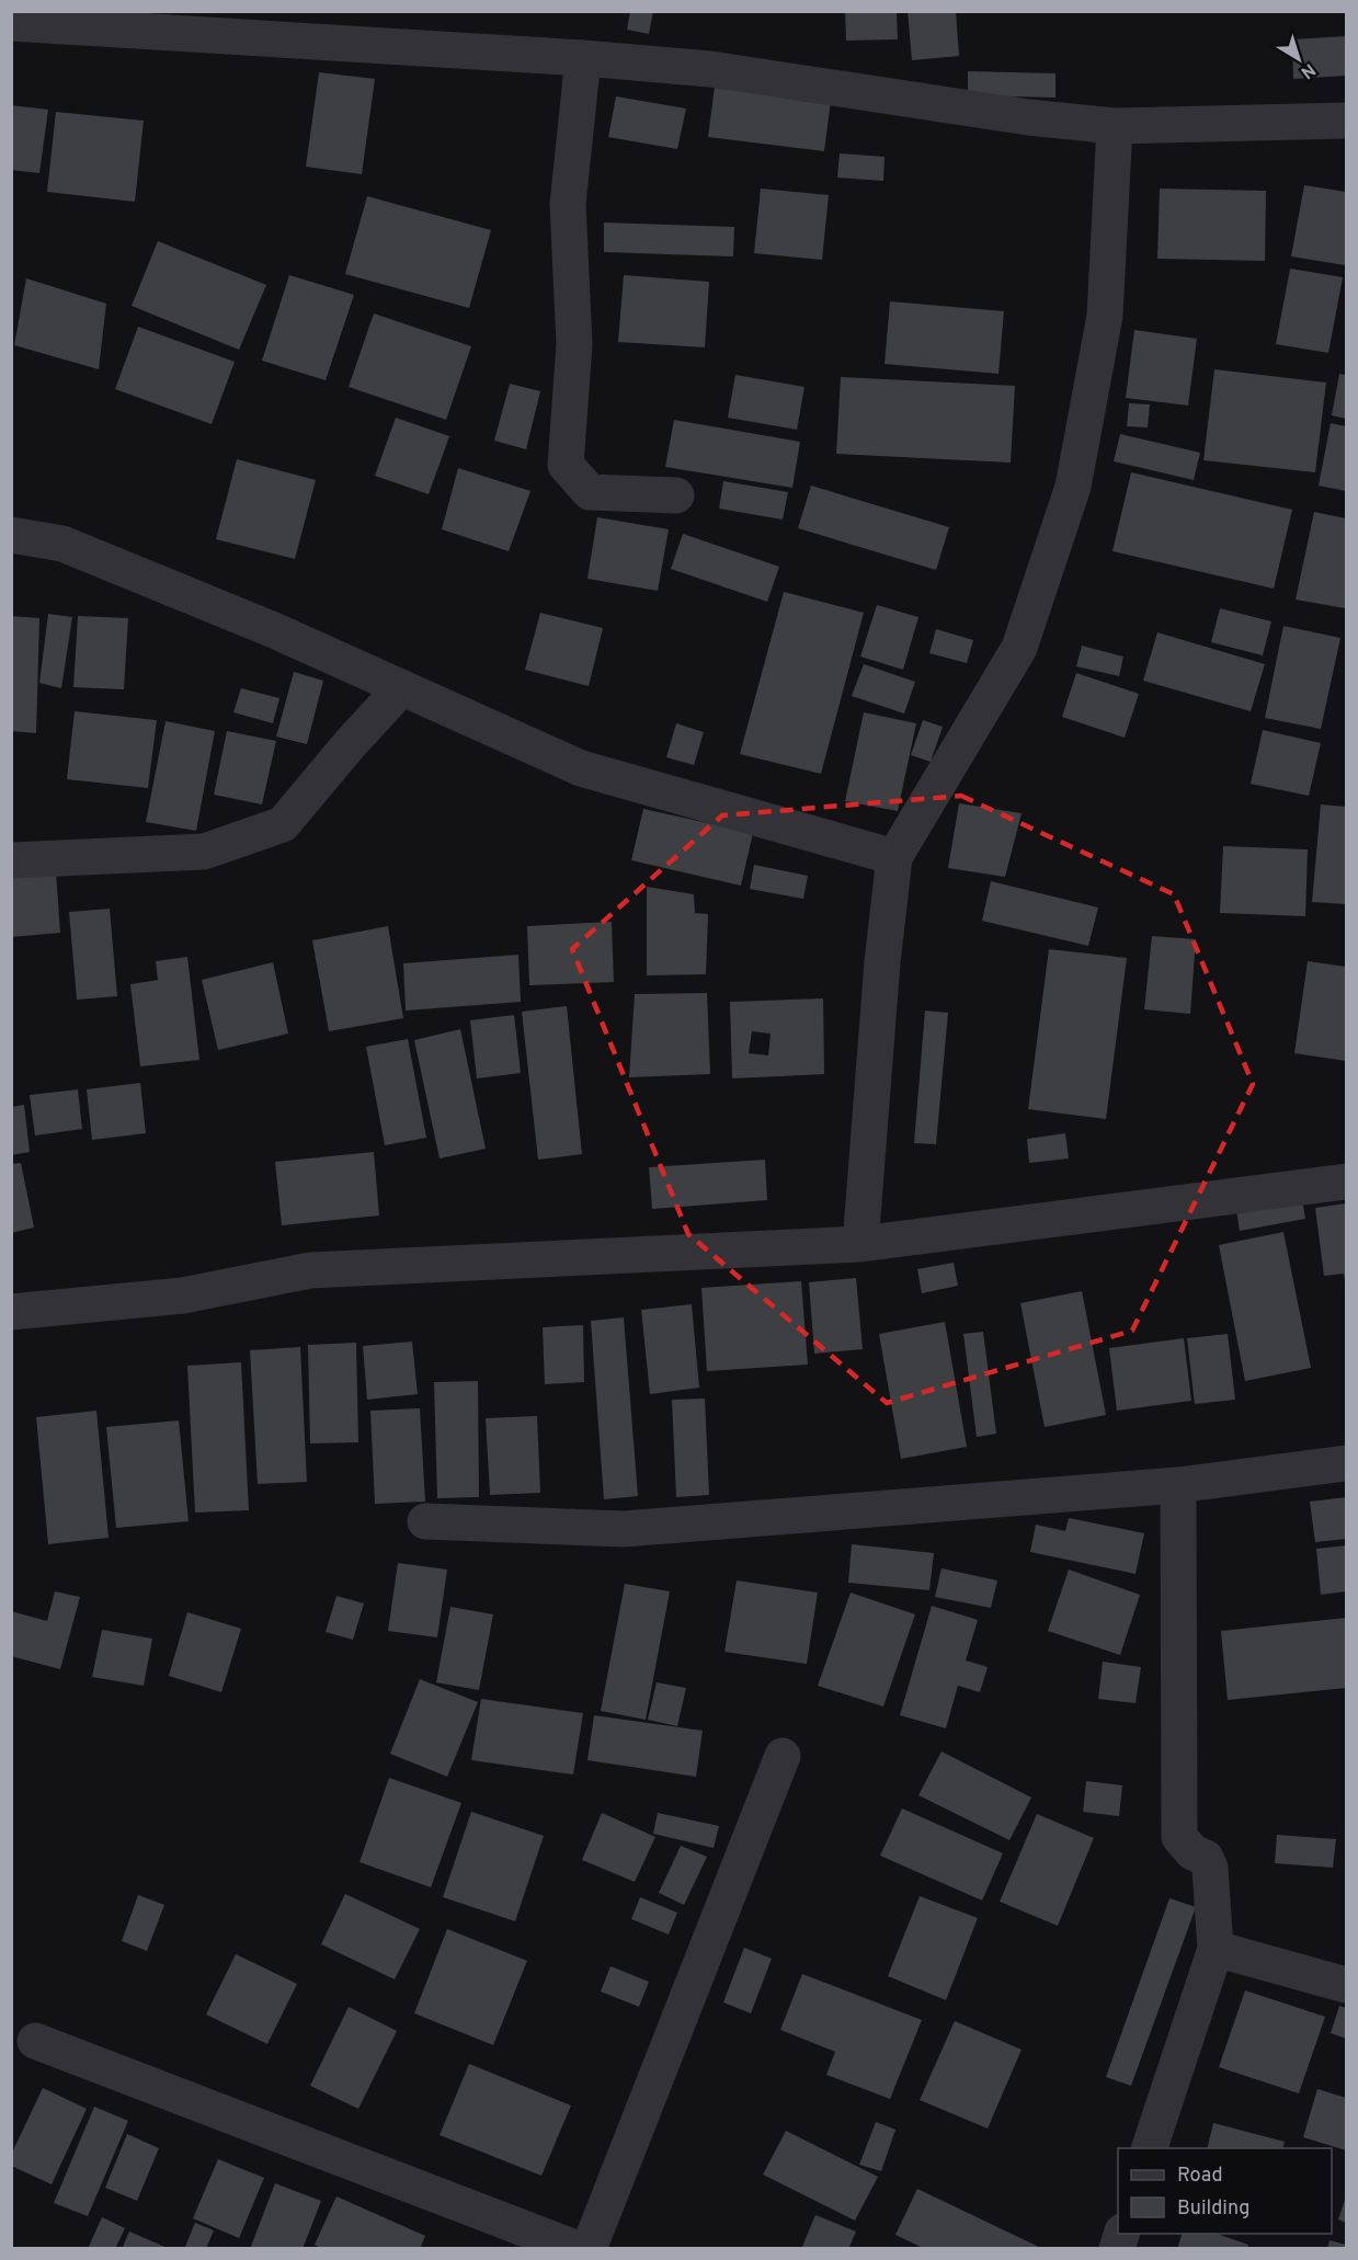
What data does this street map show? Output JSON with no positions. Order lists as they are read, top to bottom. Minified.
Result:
{"legend":["Road","Building"],"north":"bottom right"}
